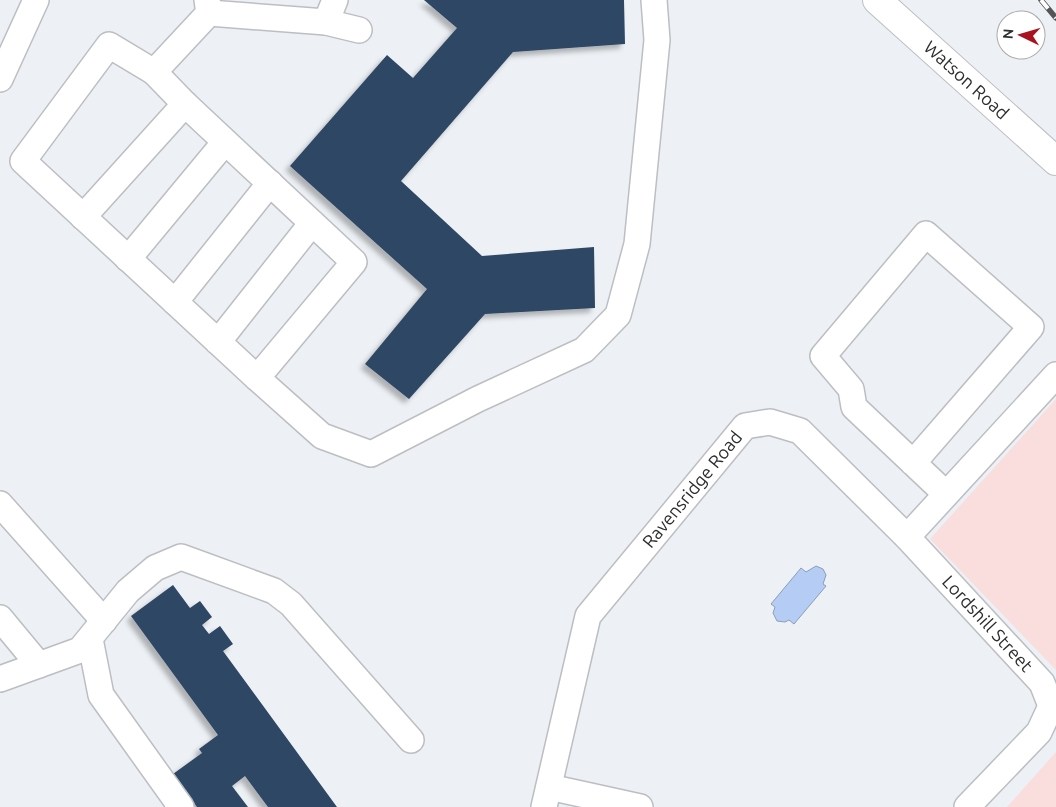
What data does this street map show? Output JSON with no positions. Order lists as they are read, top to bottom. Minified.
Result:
{"streets":{"main road":["Watson Road"],"street":["Ravensridge Road","Lordshill Street"]},"crossings":[["Ravensridge Road","Lordshill Street"]],"north":"left"}
